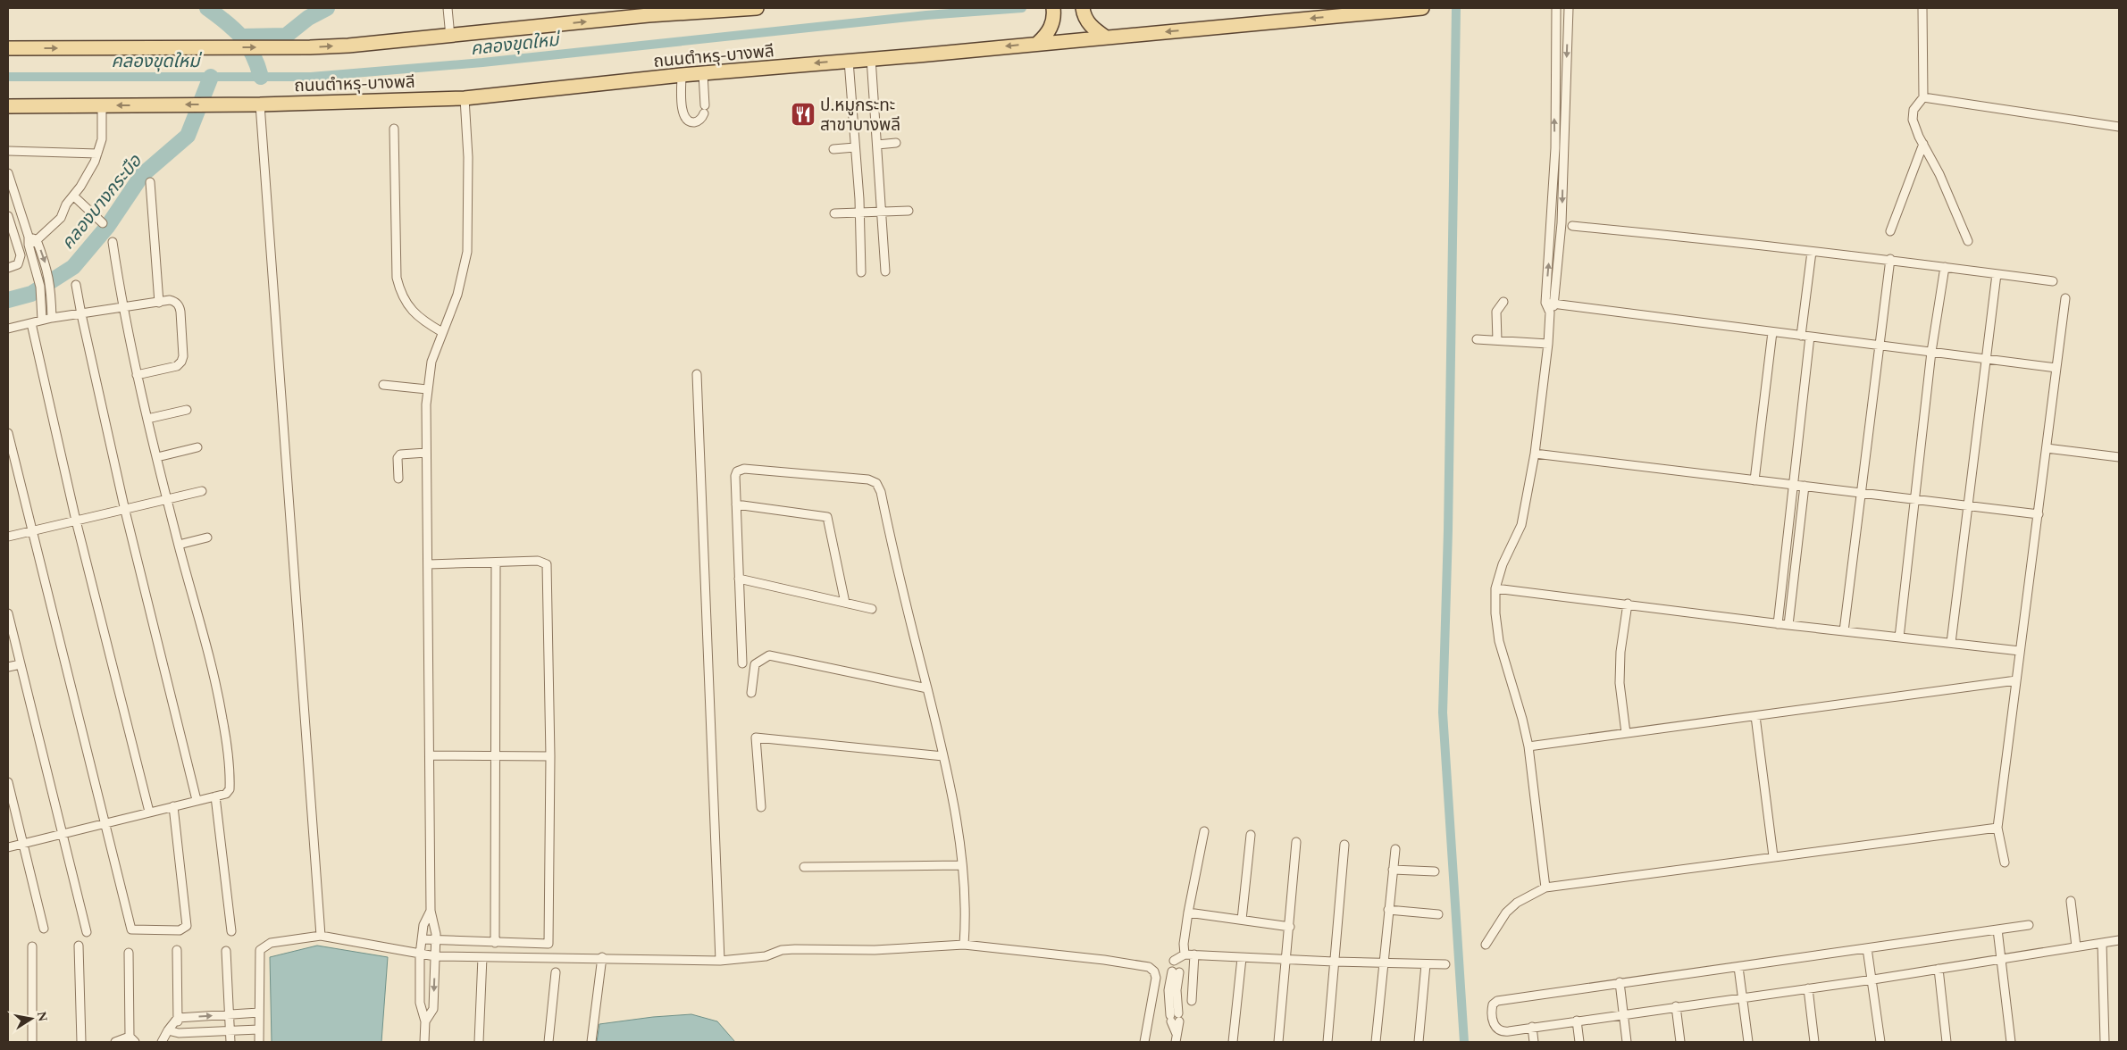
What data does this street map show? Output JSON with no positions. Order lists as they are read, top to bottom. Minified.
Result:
{"streets":{"main road":["ถนนตำหรุ-บางพลี"]},"one_way":["ถนนตำหรุ-บางพลี"],"water":["คลองขุดใหม่","คลองบางกระบือ"],"places":{"restaurant":["ป.หมูกระทะ สาขาบางพลี"]},"north":"right"}
